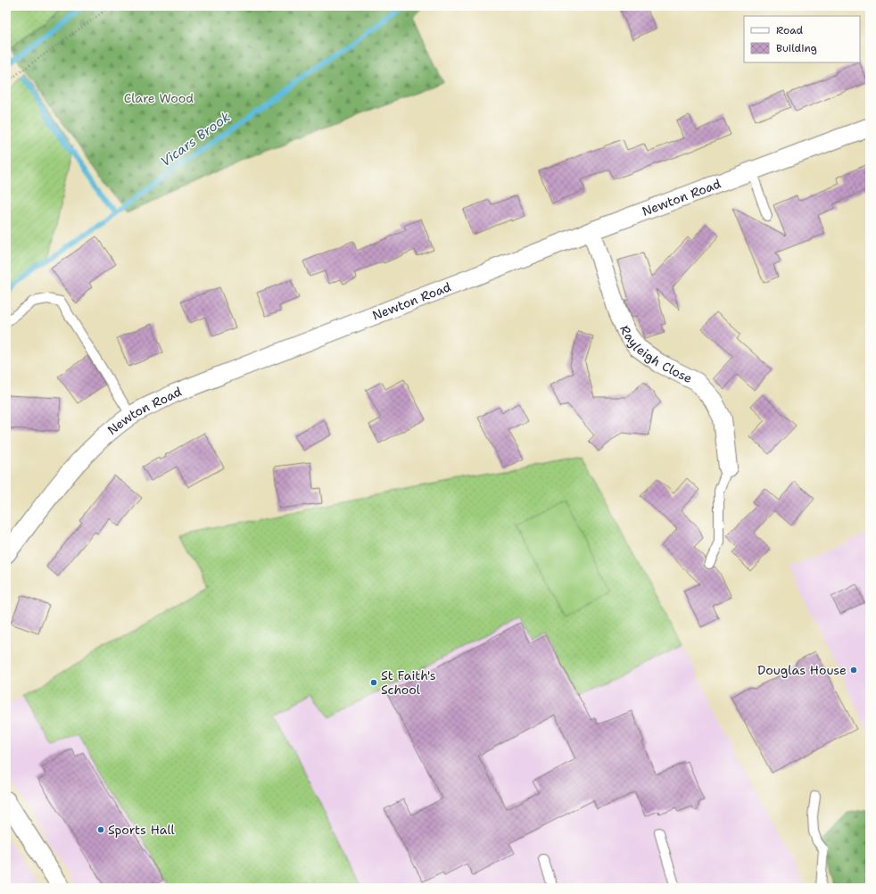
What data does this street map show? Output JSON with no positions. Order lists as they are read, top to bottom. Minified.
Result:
{"streets":{"street":["Newton Road","Rayleigh Close"]},"crossings":[["Newton Road","Rayleigh Close"]],"water":["Vicars Brook"],"parks":["Clare Wood"],"places":["Douglas House","St Faith's School","Sports Hall"],"legend":["Road","Building"]}
